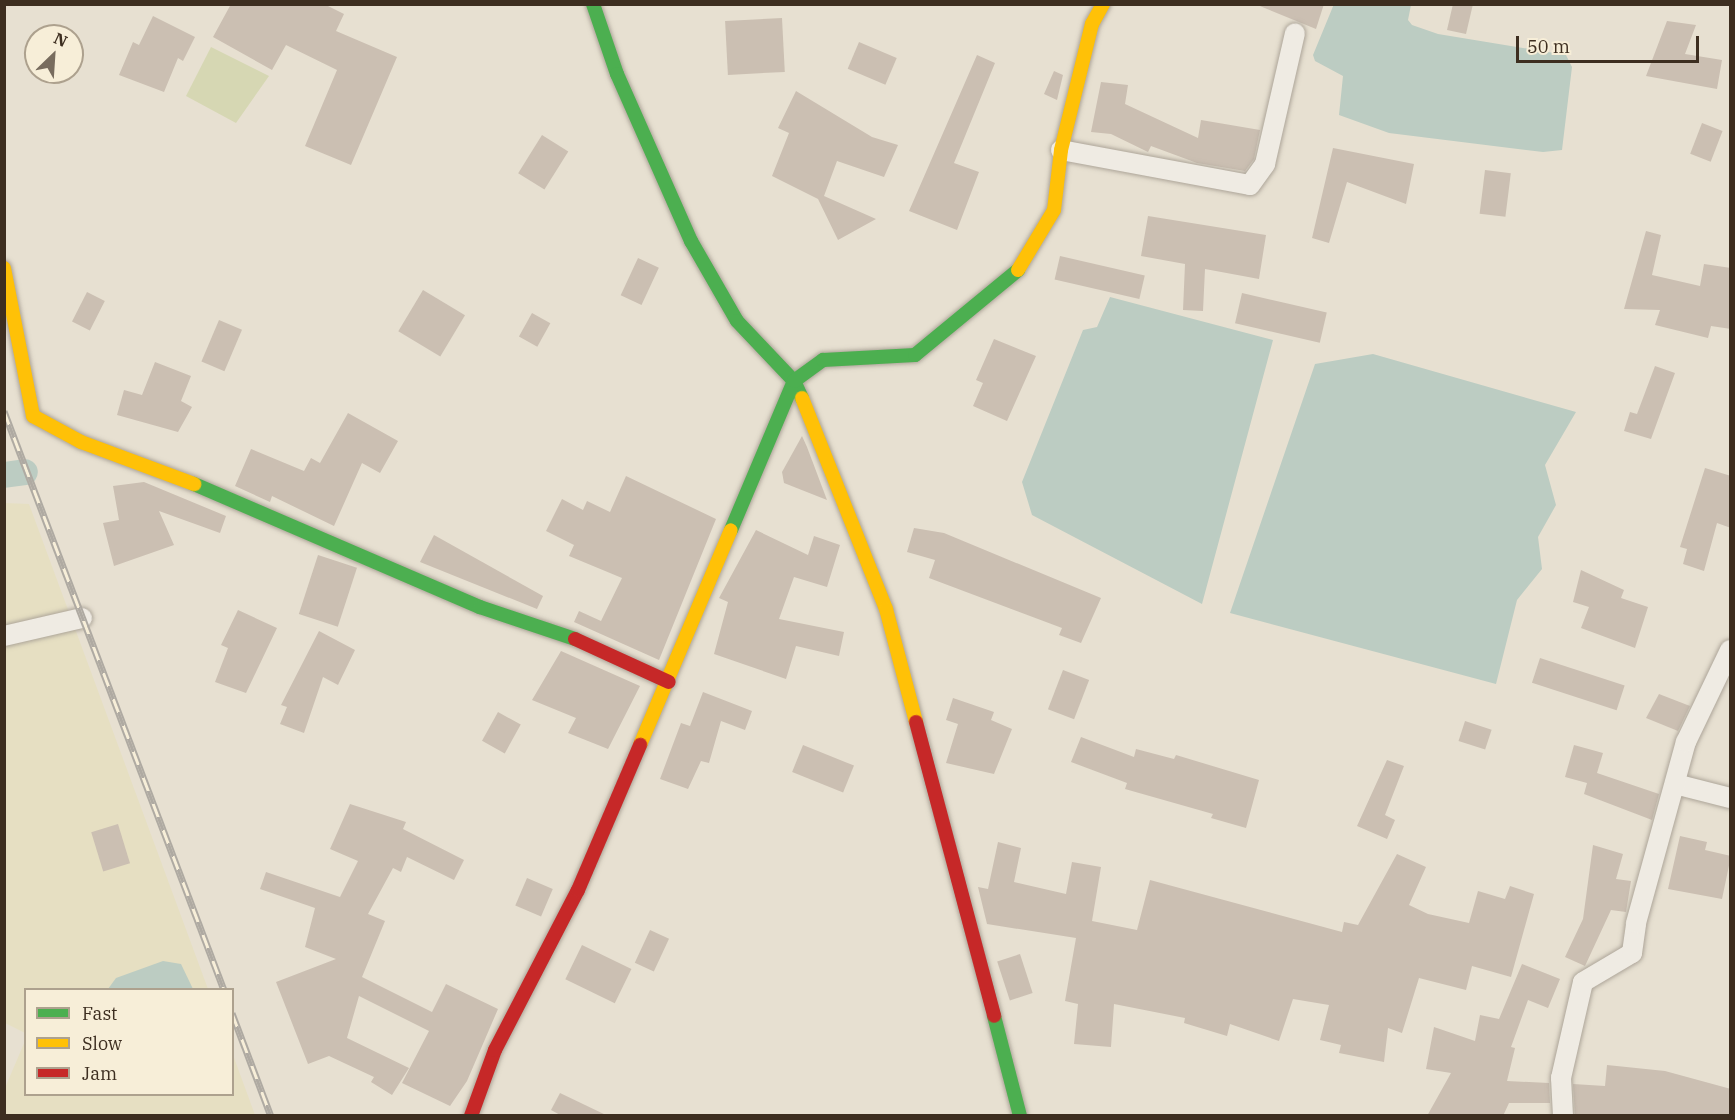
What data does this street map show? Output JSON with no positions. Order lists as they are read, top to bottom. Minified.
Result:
{"legend":["Fast","Slow","Jam"],"scale_bar":"50 m","north":"top right"}
